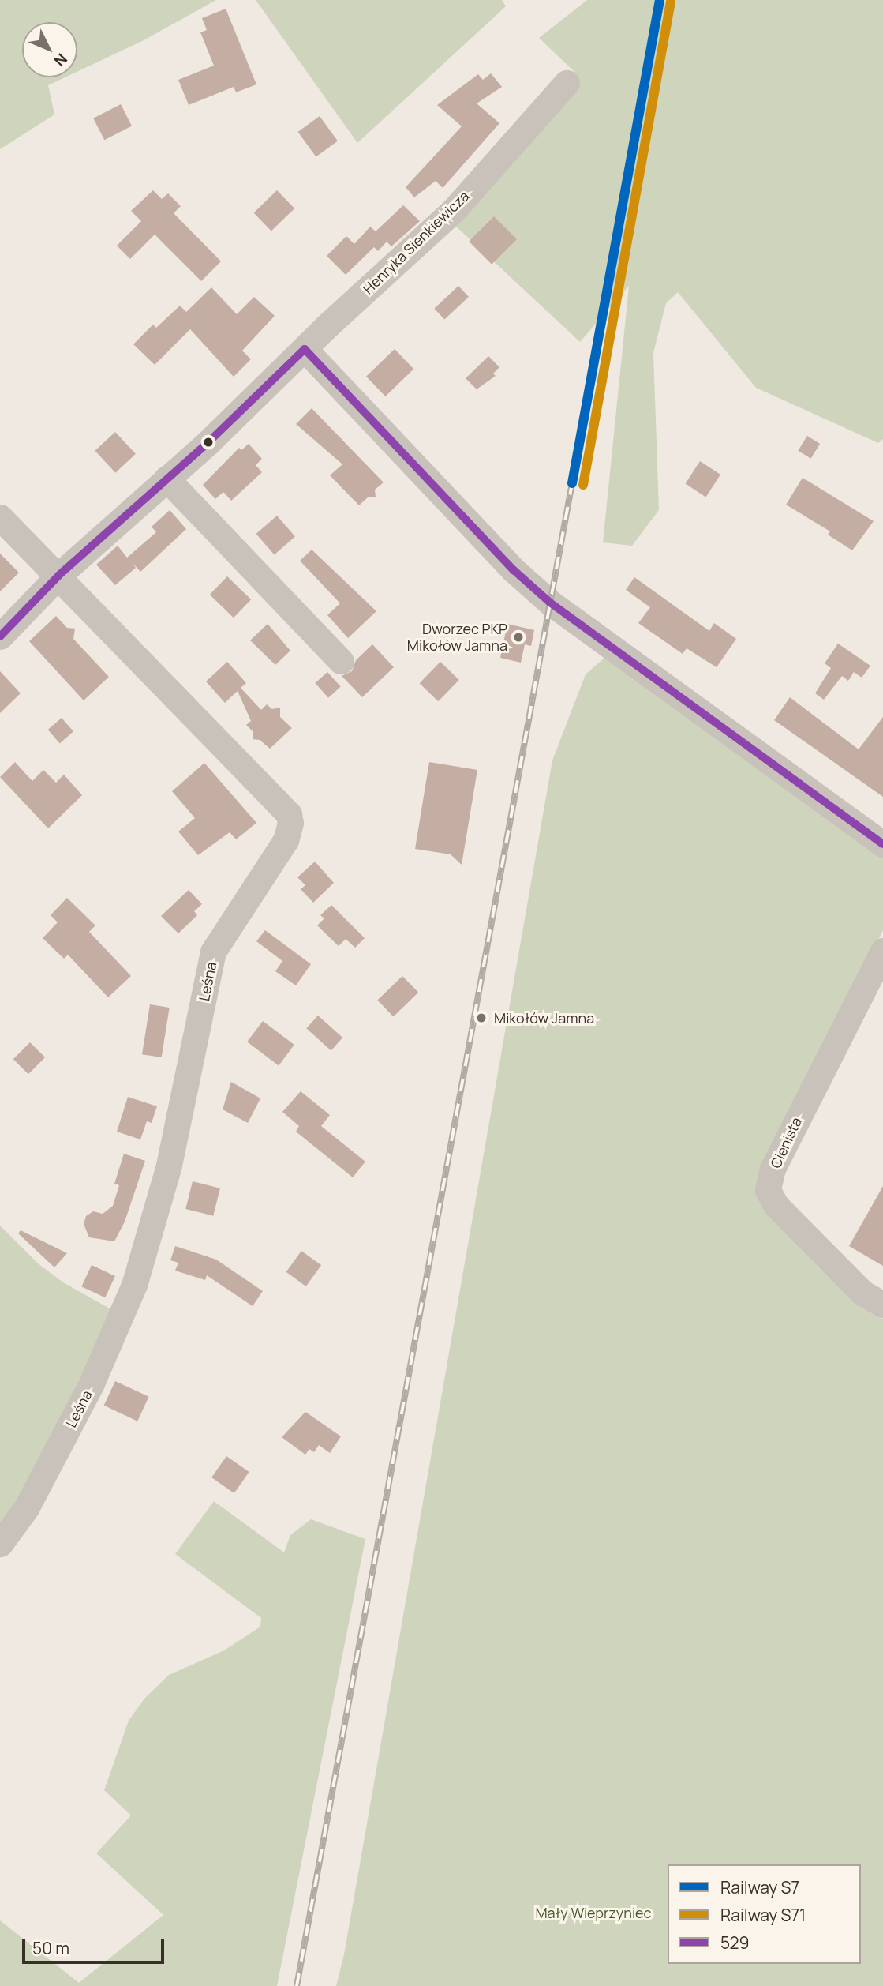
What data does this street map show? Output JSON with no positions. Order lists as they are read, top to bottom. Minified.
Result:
{"streets":{"street":["Henryka Sienkiewicza","Leśna","Cienista"]},"parks":["Mały Wieprzyniec"],"places":["Dworzec PKP Mikołów Jamna","Mikołów Jamna"],"lines":["rail line S7","rail line S71","transit line 529"],"legend":["Railway S7","Railway S71","529"],"scale_bar":"50 m","north":"bottom right"}
